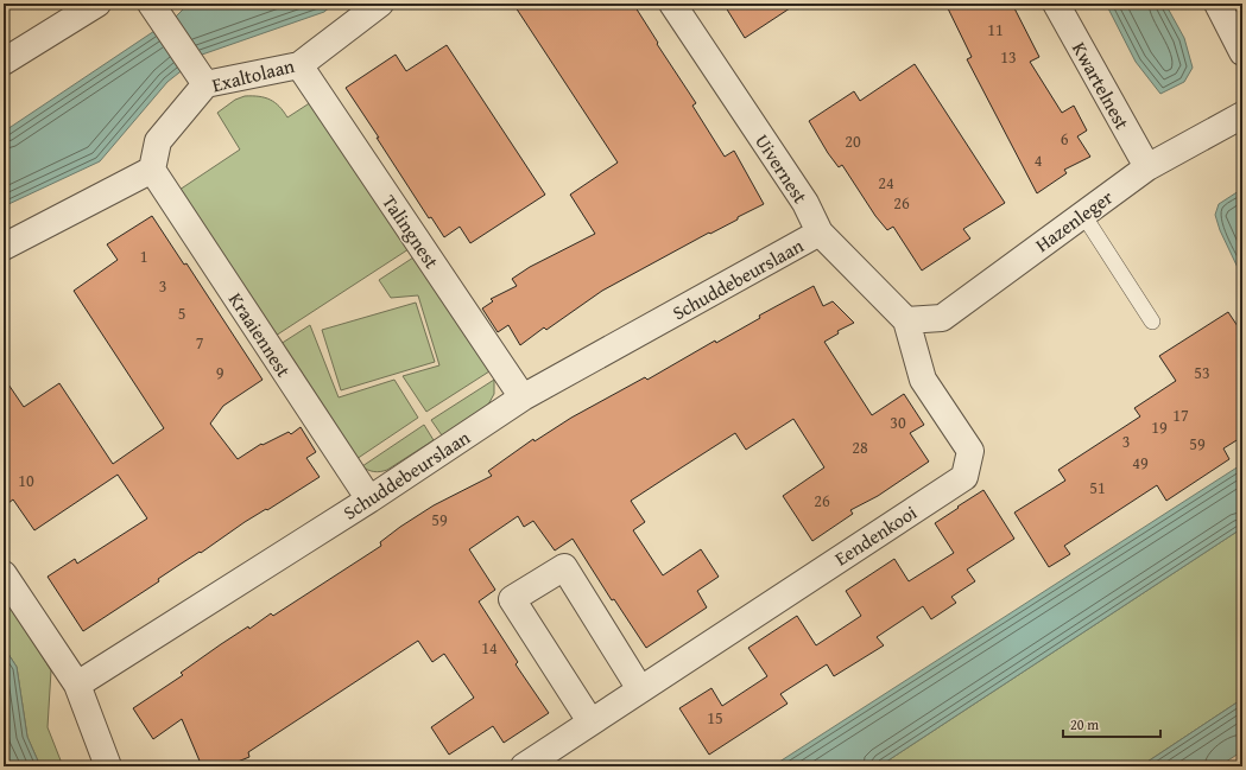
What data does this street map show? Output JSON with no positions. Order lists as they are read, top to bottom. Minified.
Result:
{"streets":{"street":["Exaltolaan","Kwartelnest","Uivernest","Hazenleger","Talingnest","Schuddebeurslaan","Kraaiennest","Eendenkooi"]},"crossings":[["Exaltolaan","Talingnest"],["Exaltolaan","Kraaiennest"],["Kwartelnest","Hazenleger"],["Uivernest","Hazenleger"],["Uivernest","Schuddebeurslaan"],["Uivernest","Eendenkooi"],["Hazenleger","Eendenkooi"],["Talingnest","Schuddebeurslaan"],["Schuddebeurslaan","Kraaiennest"]],"house_numbers":["11","13","6","20","4","24","26","1","3","5","7","9","53","17","30","19","3","59","28","49","10","51","26","59","14","15"],"scale_bar":"20 m"}
